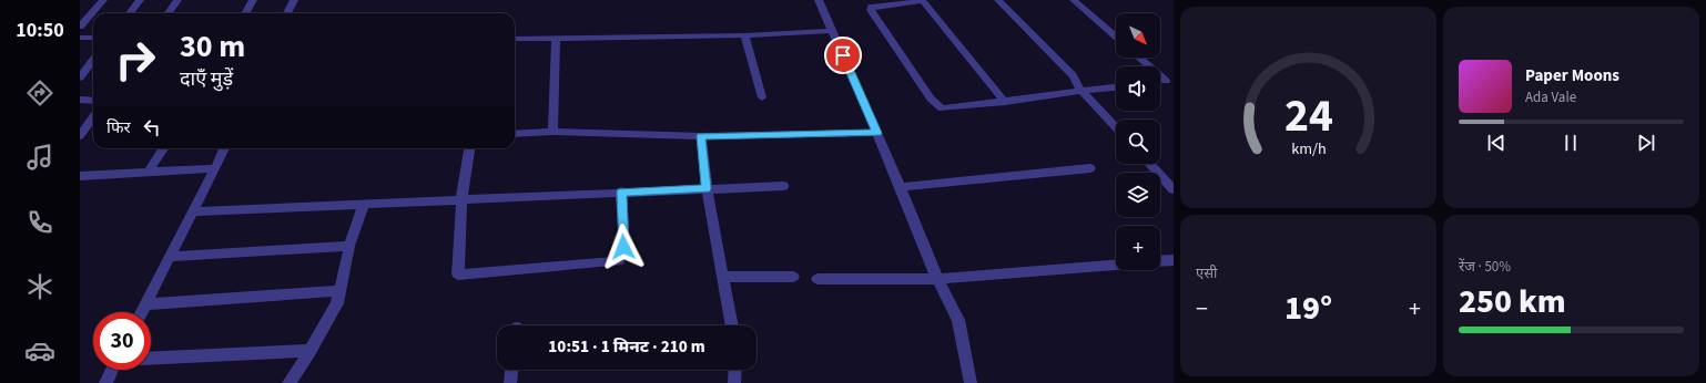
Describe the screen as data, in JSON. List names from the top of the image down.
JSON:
{
  "north": "bottom right",
  "page": {
    "tabs": "10:50",
    "map_buttons": "+",
    "turn": ["30 m", "दाएँ मुड़ें"],
    "song": ["Paper Moons", "Ada Vale"],
    "then": "फिर",
    "tile": [
      "एसी",
      ["रेंज · 50%", "250 km"]
    ],
    "heat": ["−", "19°", "+"],
    "limit": "30",
    "trip": "10:51 · 1 मिनट · 210 m",
    "gauge": ["24", "km/h"]
  }
}
